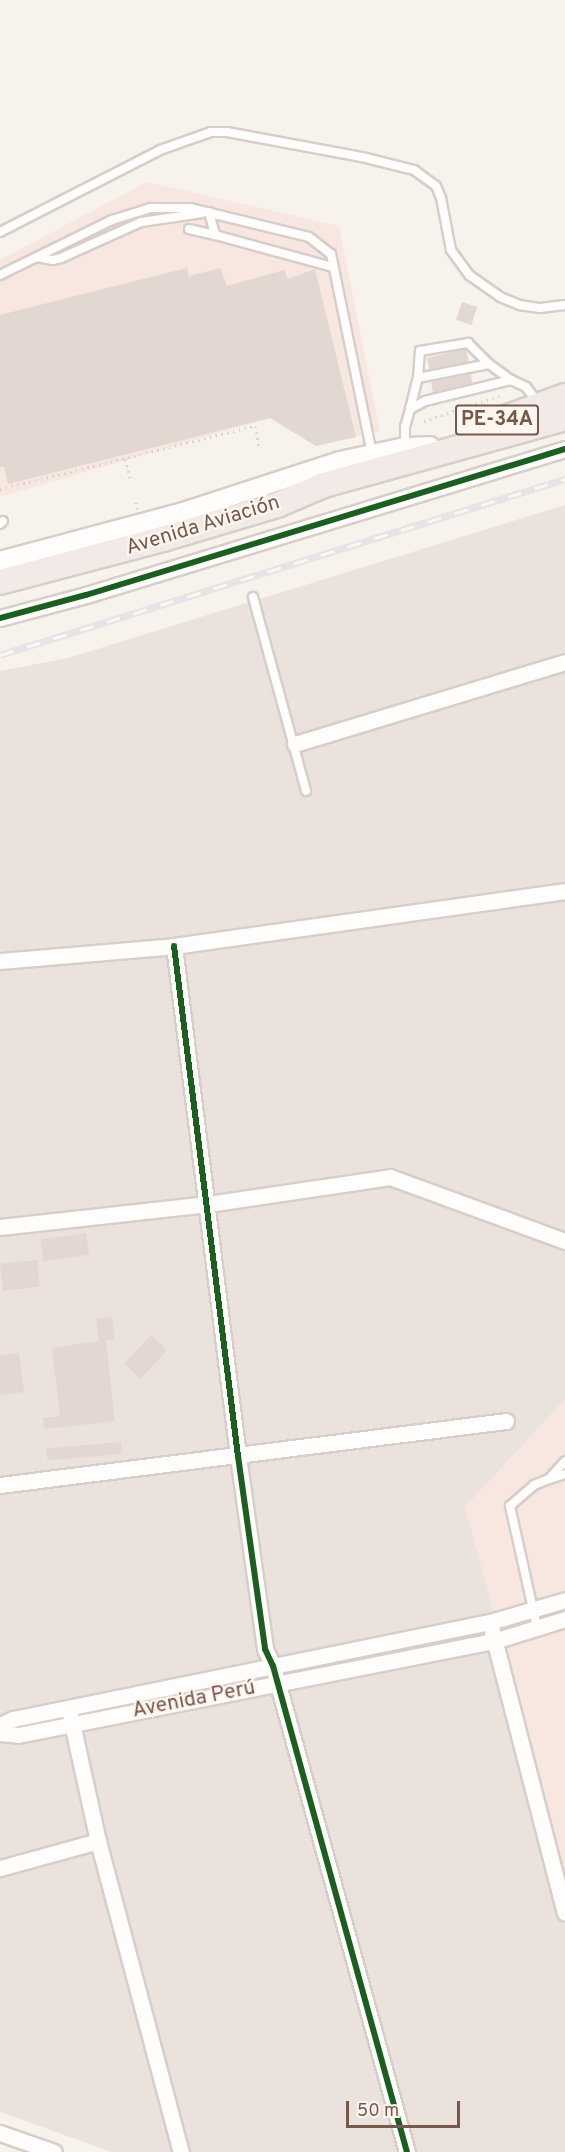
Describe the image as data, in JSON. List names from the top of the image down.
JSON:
{
  "streets": {
    "highway": ["PE-34A", "Avenida Aviación"],
    "street": ["Avenida Perú"]
  },
  "scale_bar": "50 m"
}
